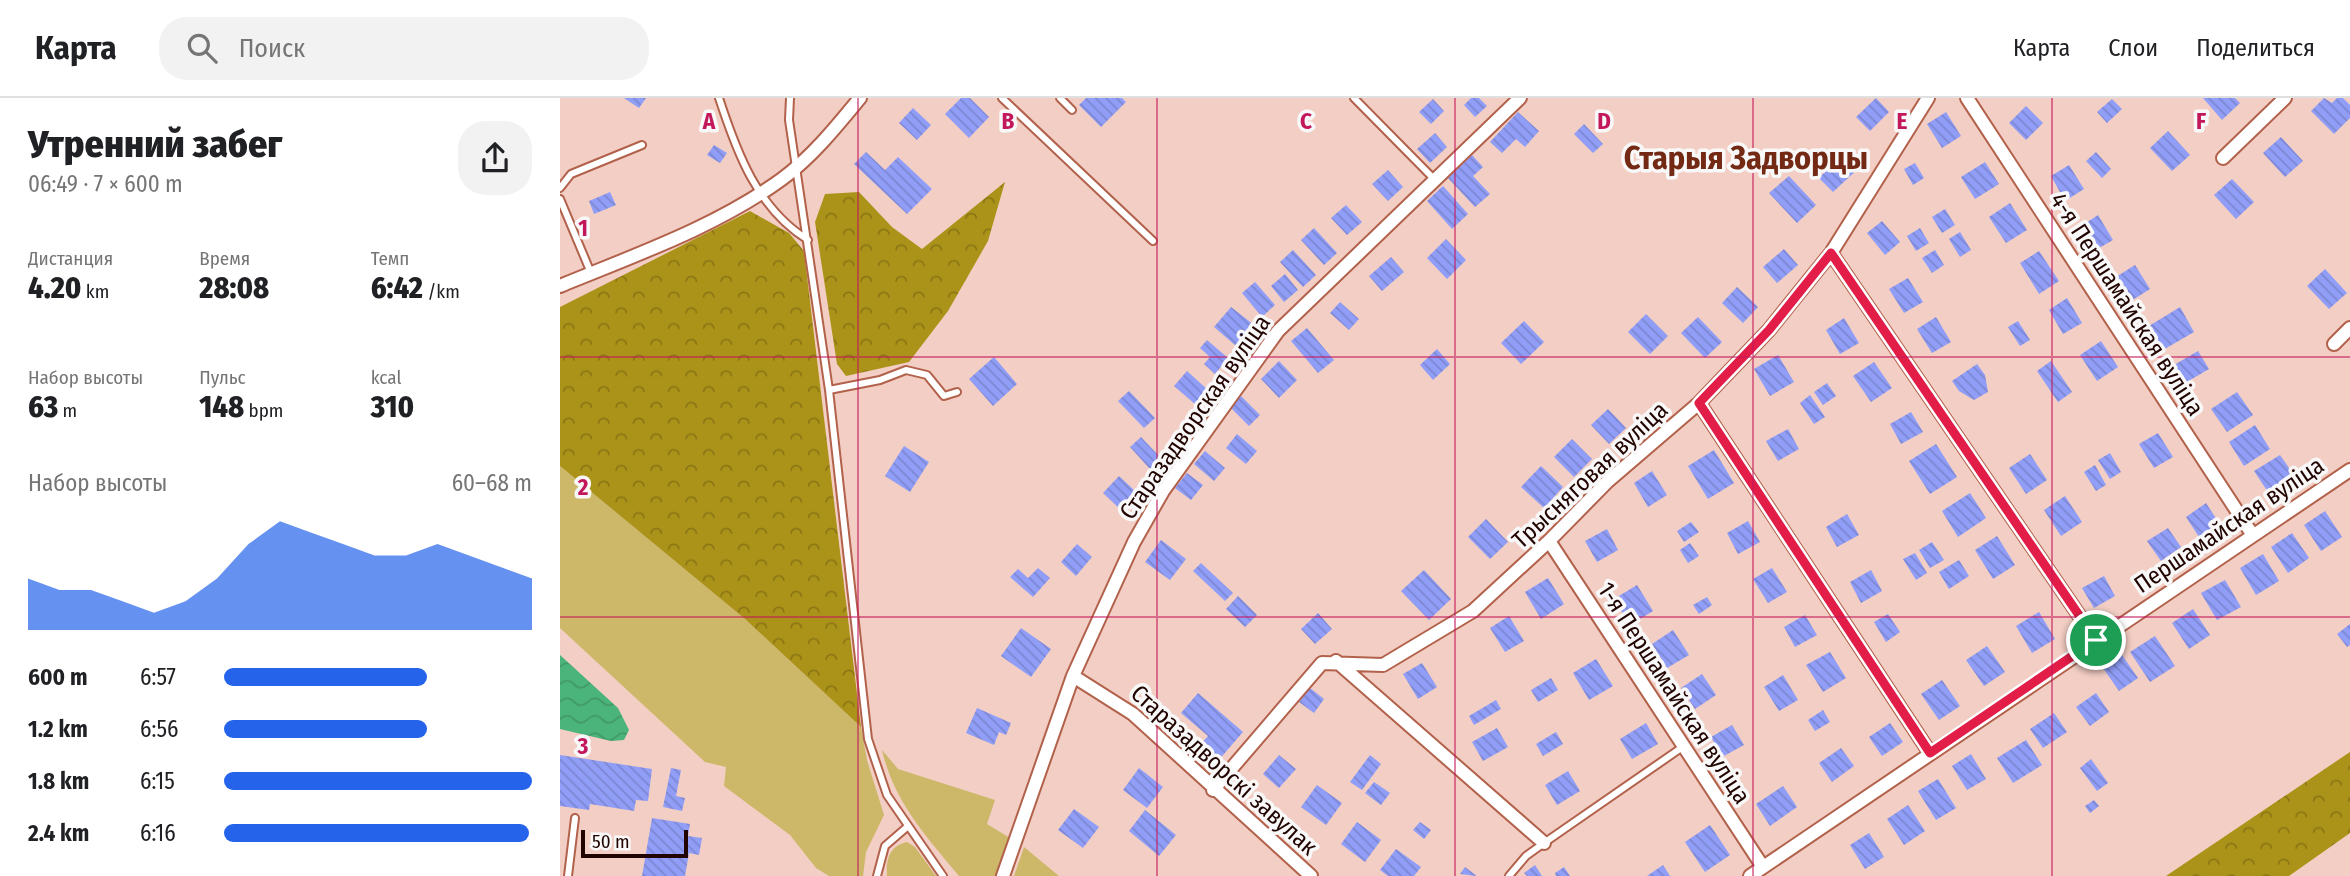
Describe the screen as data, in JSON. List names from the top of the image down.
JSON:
{
  "streets": {
    "street": [
      "4-я Першамайская вуліца",
      "Старазадворская вуліца",
      "Трысняговая вуліца",
      "Першамайская вуліца",
      "1-я Першамайская вуліца",
      "Старазадворскі завулак"
    ]
  },
  "crossings": [
    ["4-я Першамайская вуліца", "Першамайская вуліца"],
    ["Старазадворская вуліца", "Старазадворскі завулак"],
    ["Трысняговая вуліца", "1-я Першамайская вуліца"],
    ["Першамайская вуліца", "1-я Першамайская вуліца"]
  ],
  "districts": ["Старыя Задворцы"],
  "scale_bar": "50 m",
  "page": {
    "header": "Карта",
    "search": "Поиск",
    "nav": ["Карта", "Слои", "Поделиться"],
    "heading": ["Утренний забег", "06:49 · 7 × 600 m"],
    "stats": [
      ["Дистанция", "4.20 km"],
      ["Время", "28:08"],
      ["Темп", "6:42 /km"],
      ["Набор высоты", "63 m"],
      ["Пульс", "148 bpm"],
      ["kcal", "310"]
    ],
    "chart": ["Набор высоты", "60–68 m"],
    "list": [
      {
        "name": "600 m",
        "note": "6:57"
      },
      {
        "name": "1.2 km",
        "note": "6:56"
      },
      {
        "name": "1.8 km",
        "note": "6:15"
      },
      {
        "name": "2.4 km",
        "note": "6:16"
      }
    ],
    "scale": "50 m"
  },
  "grid": {
    "columns": [
      "A",
      "B",
      "C",
      "D",
      "E",
      "F"
    ],
    "rows": ["1", "2", "3"]
  }
}
